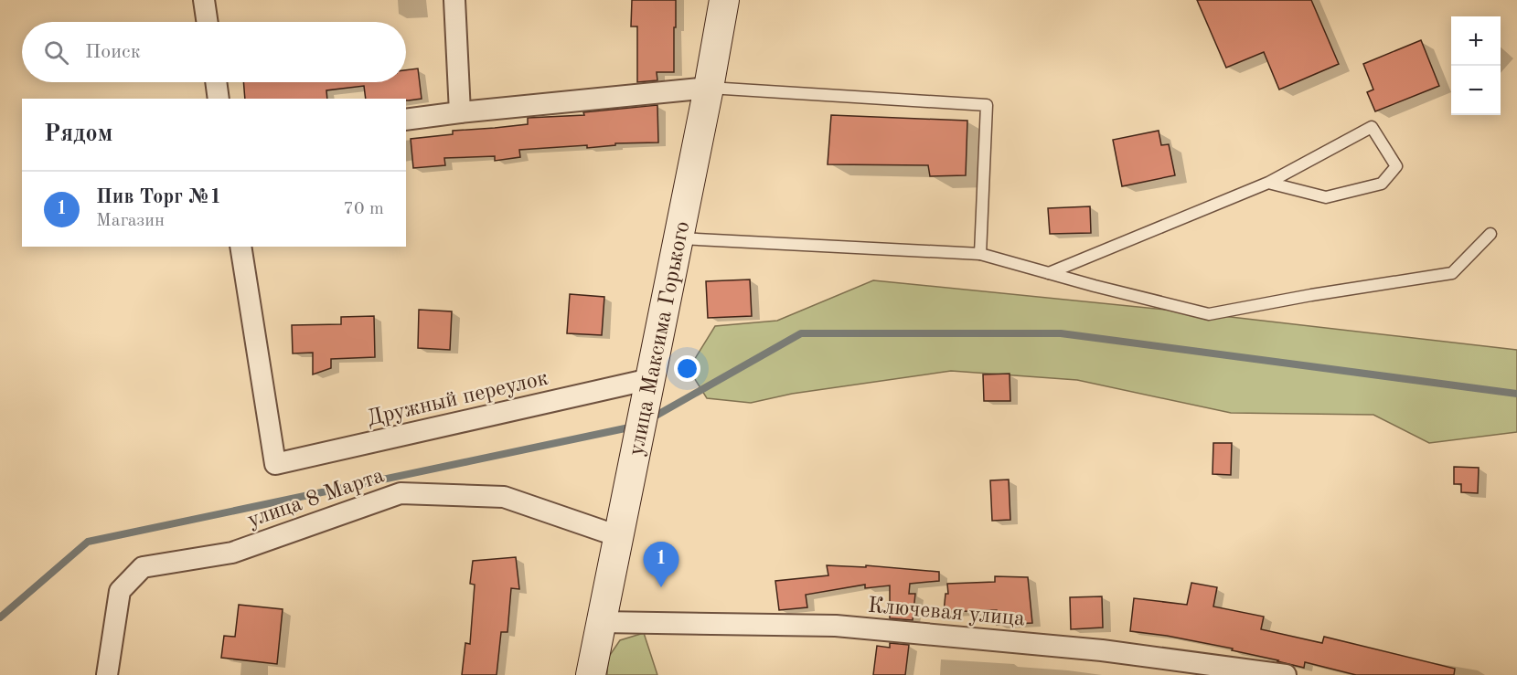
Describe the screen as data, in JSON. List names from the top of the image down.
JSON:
{
  "streets": {
    "street": [
      "улица Максима Горького",
      "Дружный переулок",
      "улица 8 Марта",
      "Ключевая улица"
    ]
  },
  "crossings": [
    ["улица Максима Горького", "Дружный переулок"],
    ["улица Максима Горького", "улица 8 Марта"],
    ["улица Максима Горького", "Ключевая улица"]
  ],
  "page": {
    "map_buttons": ["+", "−"],
    "search": "Поиск",
    "heading": "Рядом",
    "list": [
      {
        "mark": "1",
        "name": "Пив Торг №1",
        "note": "Магазин",
        "value": "70 m"
      }
    ],
    "pins": "1"
  }
}
